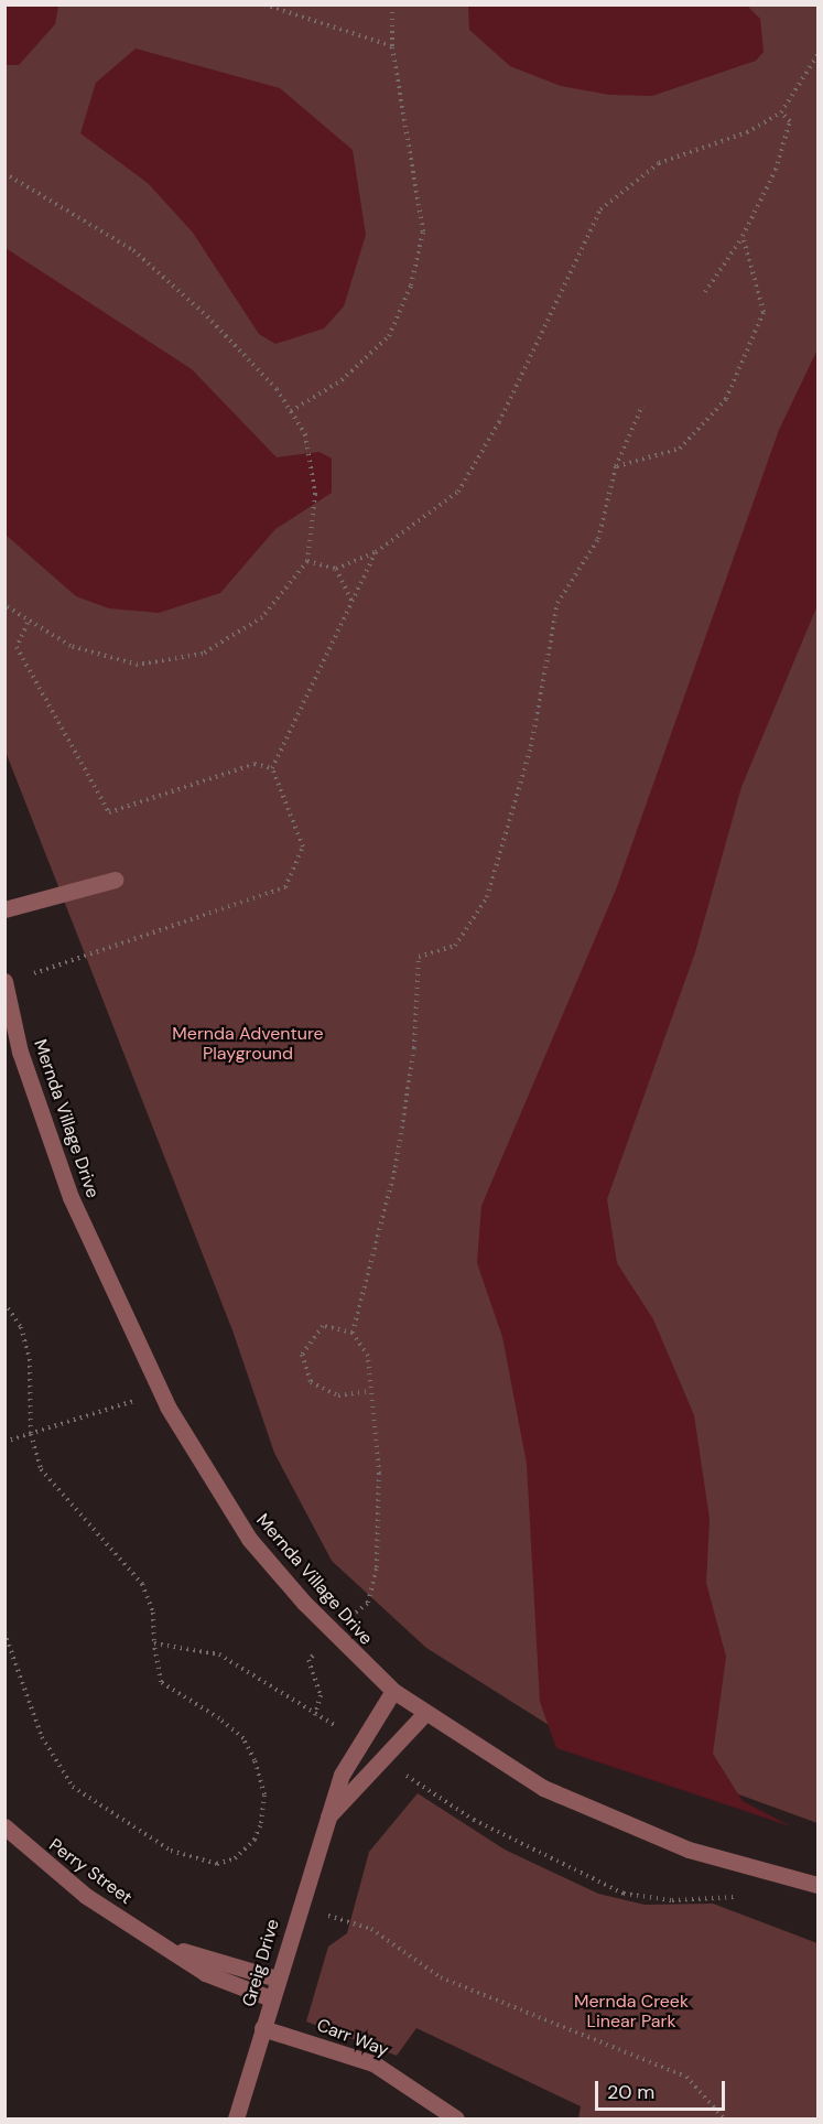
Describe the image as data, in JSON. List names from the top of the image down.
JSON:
{
  "streets": {
    "street": [
      "Mernda Village Drive",
      "Perry Street",
      "Greig Drive",
      "Carr Way"
    ]
  },
  "crossings": [
    ["Mernda Village Drive", "Greig Drive"],
    ["Perry Street", "Greig Drive"],
    ["Greig Drive", "Carr Way"]
  ],
  "parks": ["Mernda Adventure Playground", "Mernda Creek Linear Park"],
  "scale_bar": "20 m"
}
